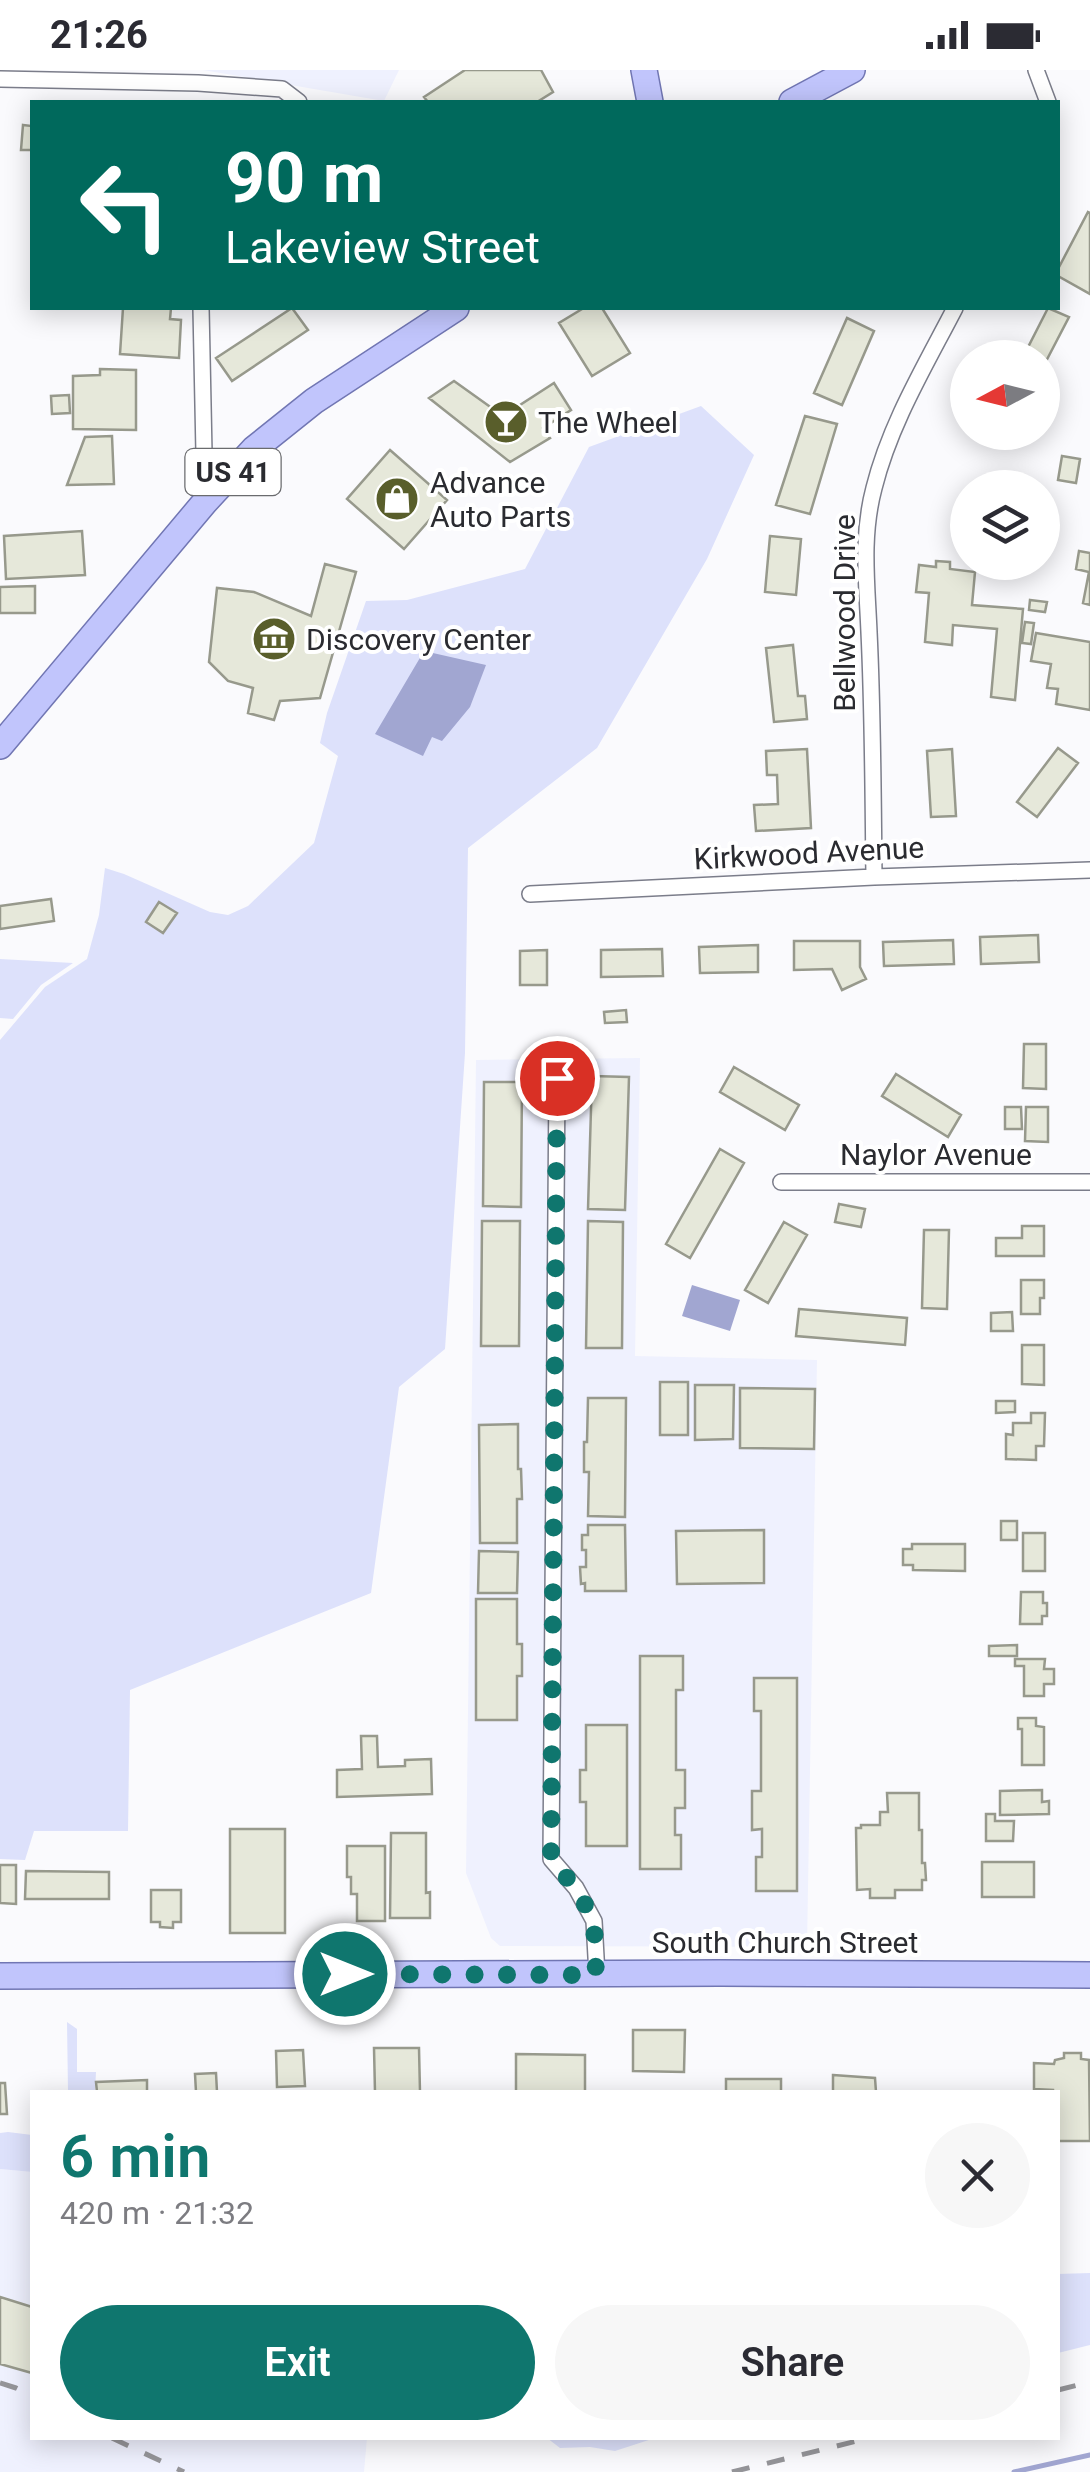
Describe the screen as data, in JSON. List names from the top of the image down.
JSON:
{
  "streets": {
    "main road": ["US 41", "South Church Street"],
    "street": ["Bellwood Drive", "Kirkwood Avenue", "Naylor Avenue"]
  },
  "crossings": [
    ["Bellwood Drive", "Kirkwood Avenue"]
  ],
  "places": {
    "bar": ["The Wheel"],
    "shop": ["Advance Auto Parts"],
    "museum": ["Discovery Center"]
  },
  "north": "left",
  "page": {
    "status": "21:26",
    "turn": ["90 m", "Lakeview Street"],
    "heading": ["6 min", "420 m · 21:32"],
    "buttons": ["Exit", "Share"]
  }
}
